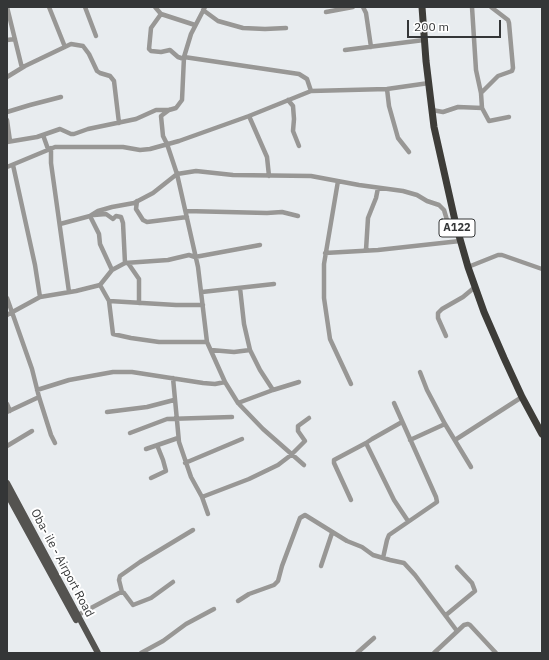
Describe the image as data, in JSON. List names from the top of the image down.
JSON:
{
  "streets": {
    "highway": ["A122"],
    "main road": ["Oba- ile - Airport Road"]
  },
  "scale_bar": "200 m"
}
